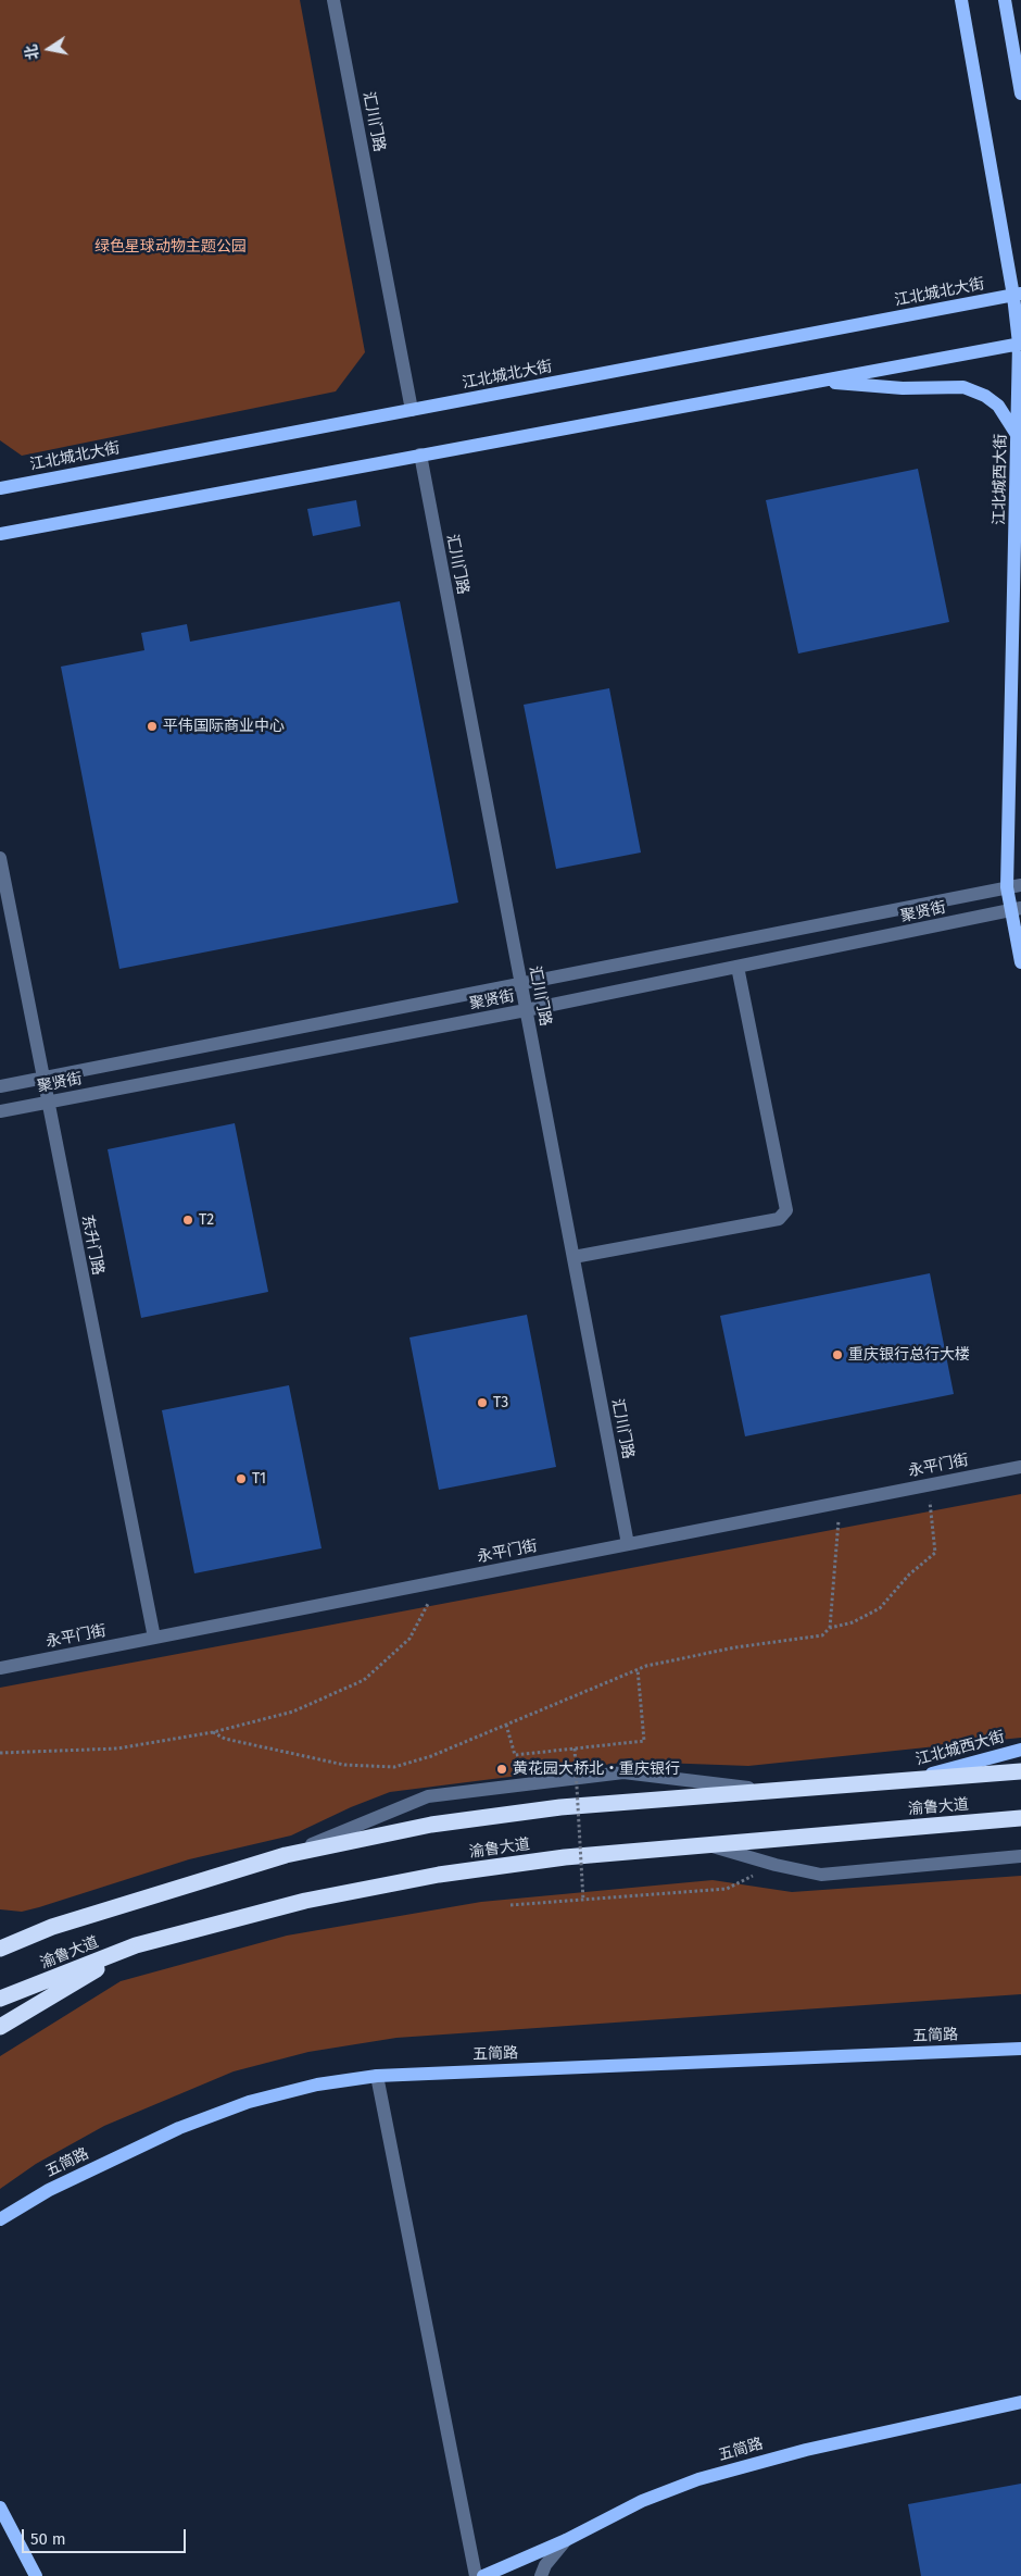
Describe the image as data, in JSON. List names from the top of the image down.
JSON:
{
  "streets": {
    "highway": ["渝鲁大道"],
    "main road": ["江北城北大街", "江北城西大街", "五简路"],
    "street": [
      "汇川门路",
      "聚贤街",
      "东升门路",
      "永平门街"
    ]
  },
  "crossings": [
    ["汇川门路", "江北城北大街"],
    ["汇川门路", "聚贤街"],
    ["汇川门路", "永平门街"],
    ["江北城北大街", "江北城西大街"],
    ["江北城西大街", "聚贤街"],
    ["江北城西大街", "渝鲁大道"],
    ["聚贤街", "东升门路"],
    ["东升门路", "永平门街"]
  ],
  "parks": ["绿色星球动物主题公园"],
  "places": [
    "平伟国际商业中心",
    "T2",
    "重庆银行总行大楼",
    "T3",
    "T1",
    "黄花园大桥北‧重庆银行"
  ],
  "scale_bar": "50 m",
  "north": "left"
}
